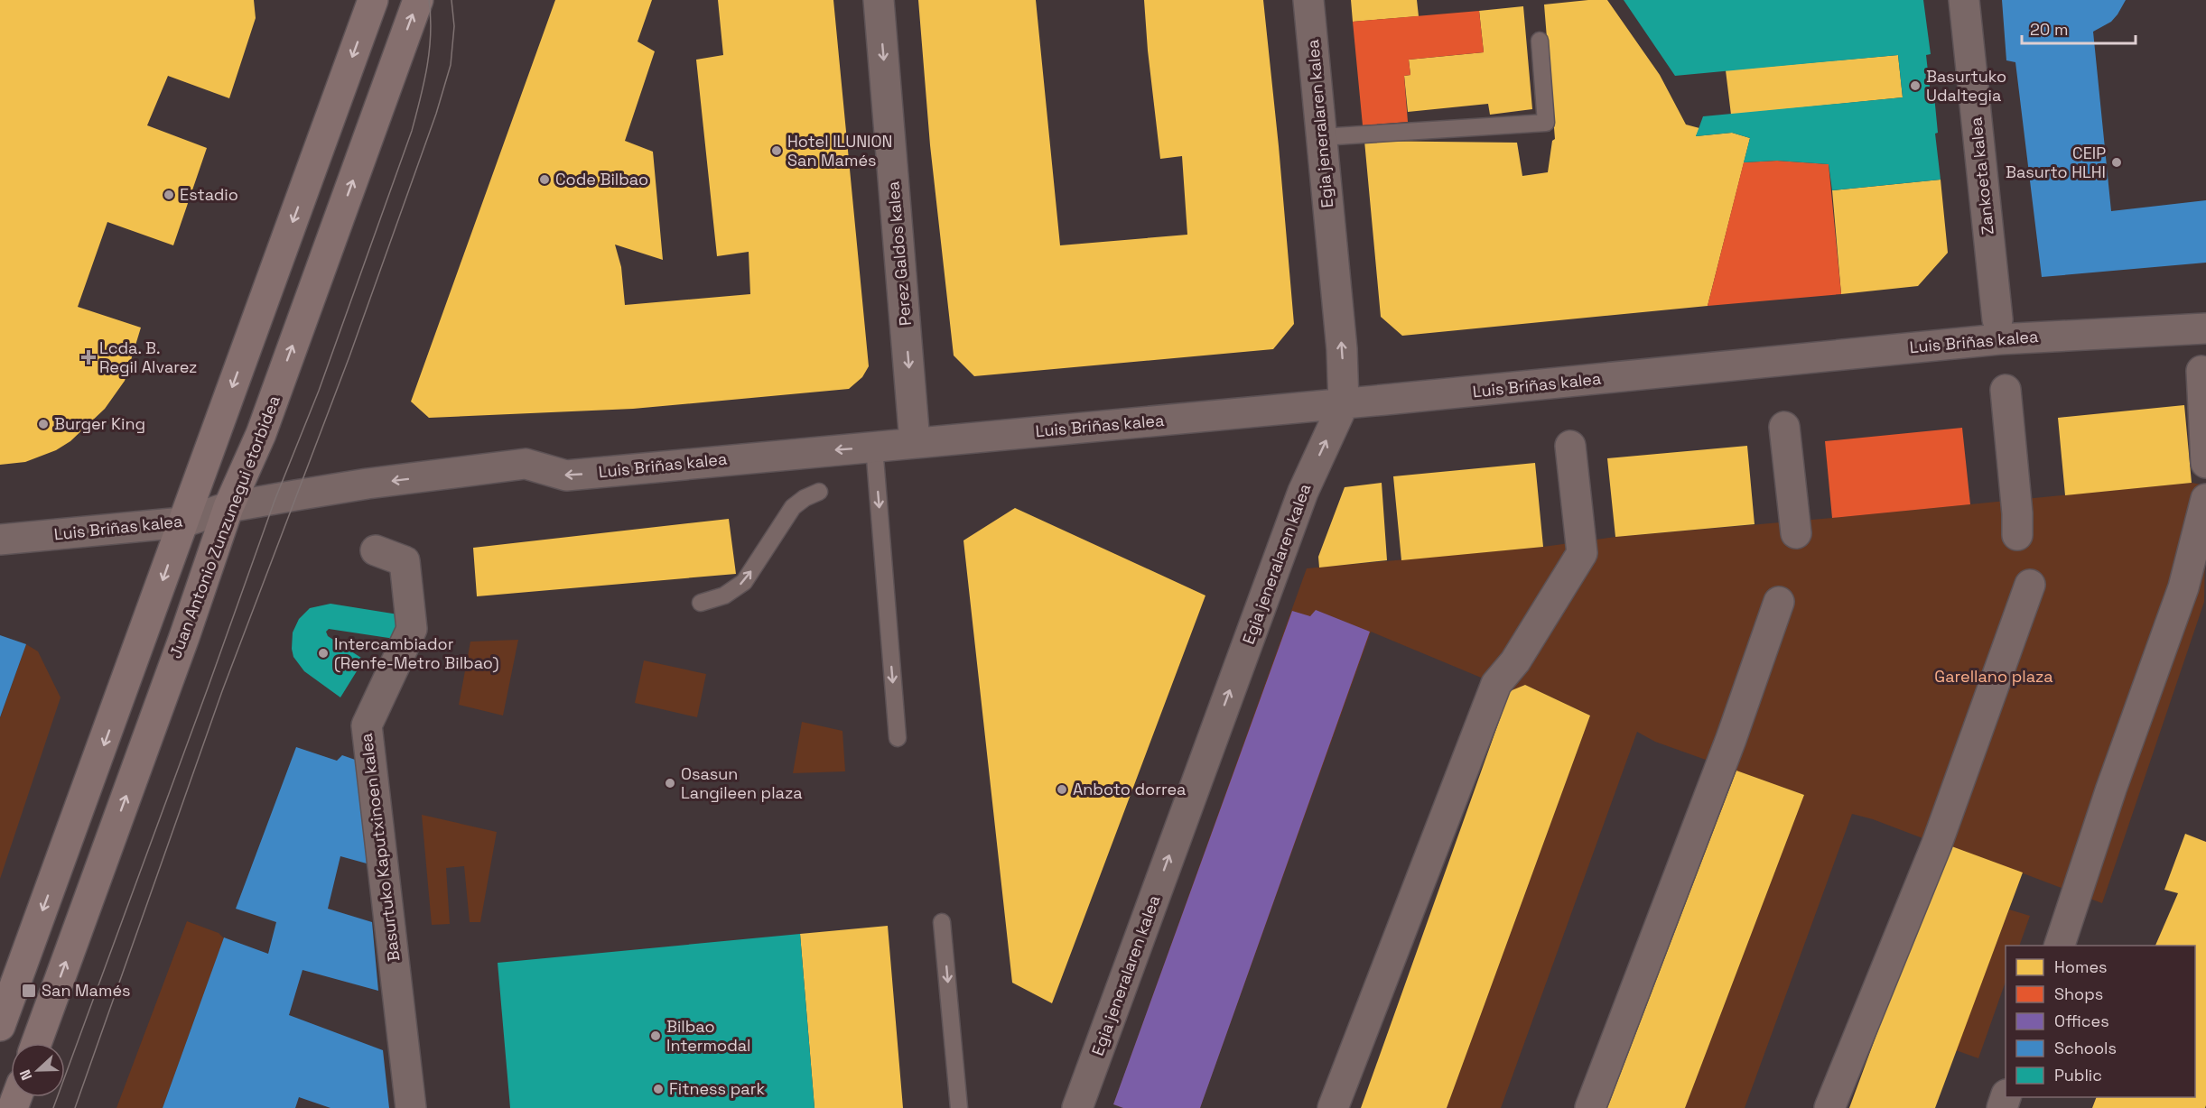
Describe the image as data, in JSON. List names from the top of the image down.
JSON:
{
  "streets": {
    "main road": ["Juan Antonio Zunzunegui etorbidea"],
    "street": [
      "Egia jeneralaren kalea",
      "Zankoeta kalea",
      "Perez Galdos kalea",
      "Luis Briñas kalea",
      "Basurtuko Kaputxinoen kalea"
    ]
  },
  "crossings": [
    ["Egia jeneralaren kalea", "Luis Briñas kalea"],
    ["Perez Galdos kalea", "Luis Briñas kalea"],
    ["Luis Briñas kalea", "Juan Antonio Zunzunegui etorbidea"]
  ],
  "one_way": ["Perez Galdos kalea"],
  "parks": ["Garellano plaza"],
  "places": {
    "other": [
      "Basurtuko Udaltegia",
      "Hotel ILUNION San Mamés",
      "CEIP Basurto HLHI",
      "Code Bilbao",
      "Estadio",
      "Burger King",
      "Intercambiador (Renfe-Metro Bilbao)",
      "Osasun Langileen plaza",
      "Anboto dorrea",
      "Bilbao Intermodal",
      "Fitness park"
    ],
    "health": ["Lcda. B. Regil Alvarez"],
    "transit": ["San Mamés"]
  },
  "legend": [
    "Homes",
    "Shops",
    "Offices",
    "Schools",
    "Public"
  ],
  "scale_bar": "20 m",
  "north": "left"
}
